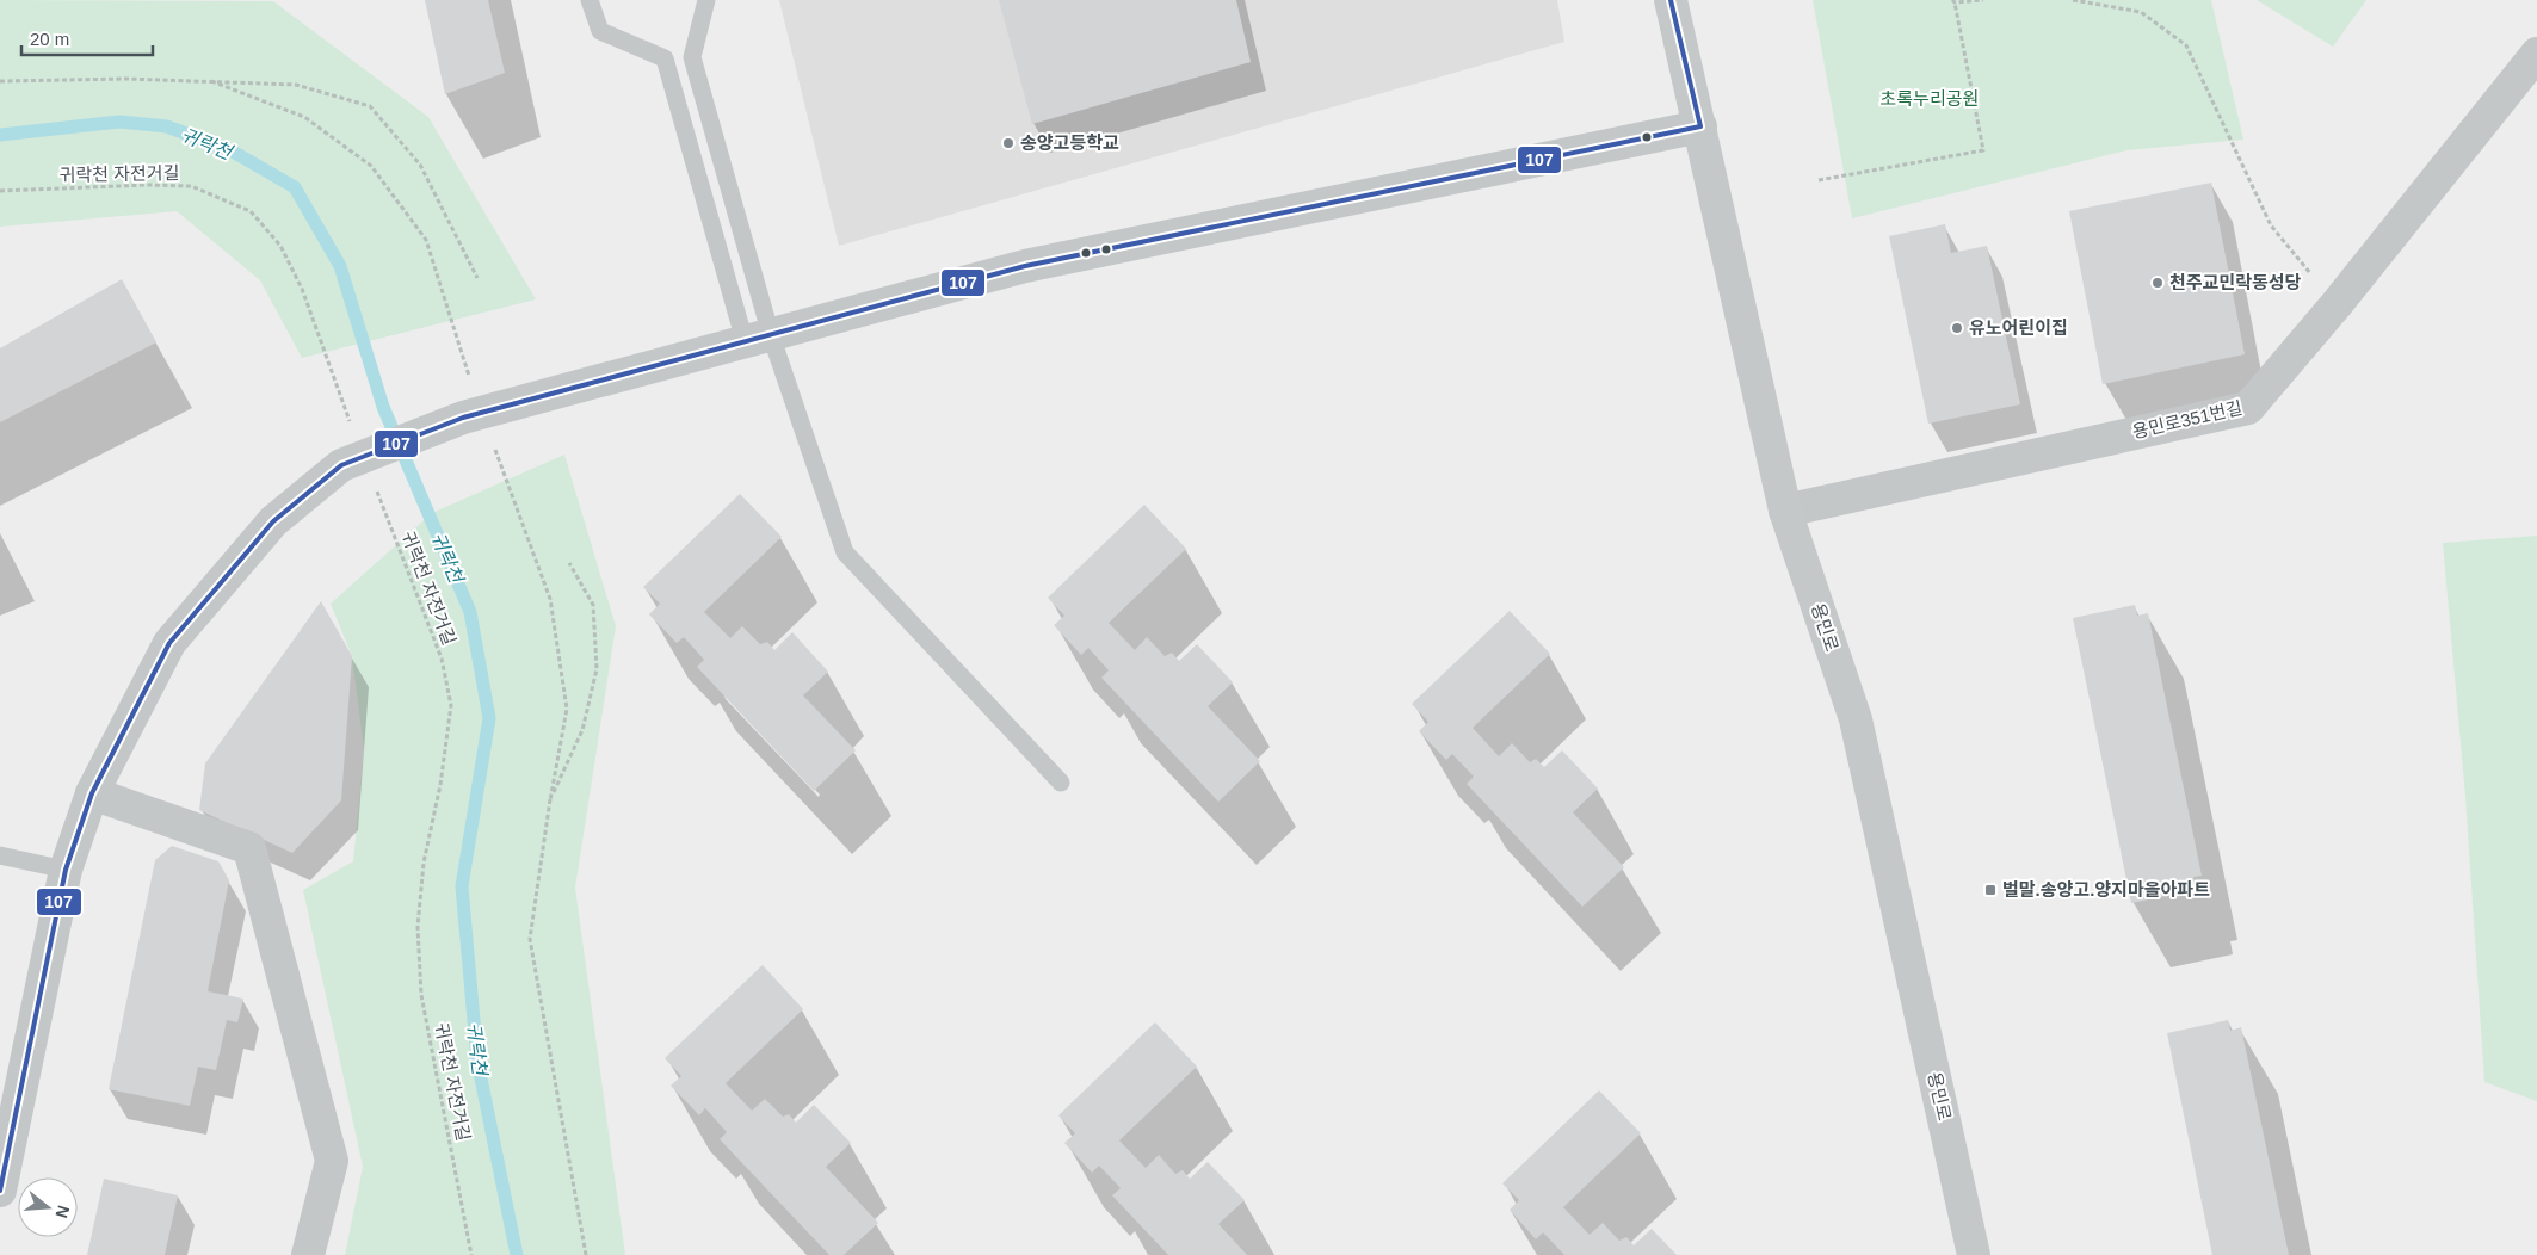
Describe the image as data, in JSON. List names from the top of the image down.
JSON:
{
  "streets": {
    "street": ["용민로351번길", "용민로"],
    "path": ["귀락천 자전거길"]
  },
  "crossings": [
    ["용민로351번길", "용민로"]
  ],
  "water": ["귀락천"],
  "parks": ["초록누리공원"],
  "places": {
    "other": ["송양고등학교", "천주교민락동성당", "유노어린이집"],
    "transit": ["벌말.송양고.양지마을아파트"]
  },
  "lines": ["transit line 107"],
  "scale_bar": "20 m",
  "north": "right"
}
